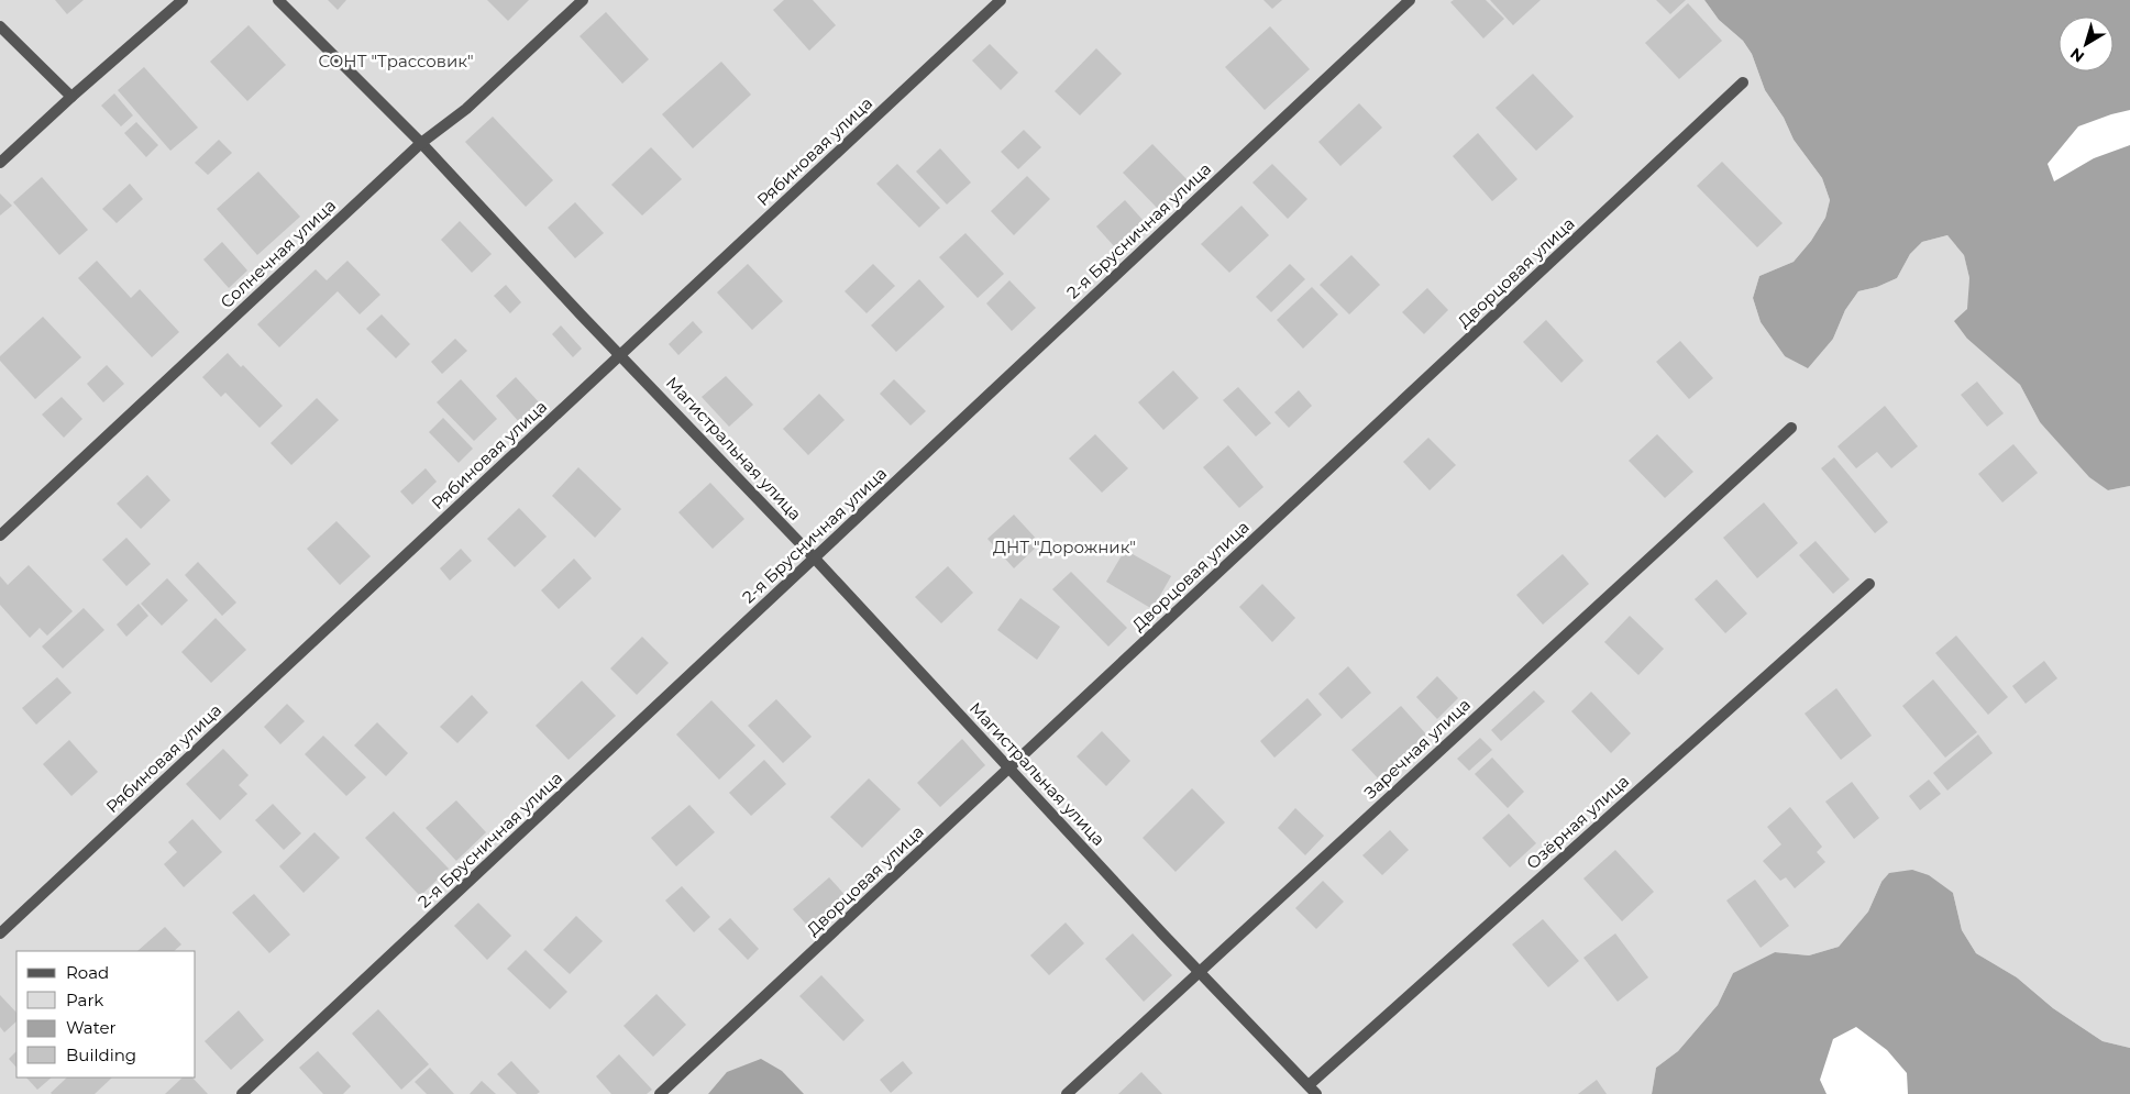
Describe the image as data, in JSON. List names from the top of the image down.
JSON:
{
  "streets": {
    "street": [
      "Рябиновая улица",
      "2-я Брусничная улица",
      "Солнечная улица",
      "Дворцовая улица",
      "Магистральная улица",
      "Заречная улица",
      "Озёрная улица"
    ]
  },
  "crossings": [
    ["Рябиновая улица", "Магистральная улица"],
    ["2-я Брусничная улица", "Магистральная улица"],
    ["Солнечная улица", "Магистральная улица"],
    ["Дворцовая улица", "Магистральная улица"],
    ["Магистральная улица", "Заречная улица"],
    ["Магистральная улица", "Озёрная улица"]
  ],
  "parks": ["СОНТ \"Трассовик\"", "ДНТ \"Дорожник\""],
  "legend": [
    "Road",
    "Park",
    "Water",
    "Building"
  ],
  "north": "bottom left"
}
